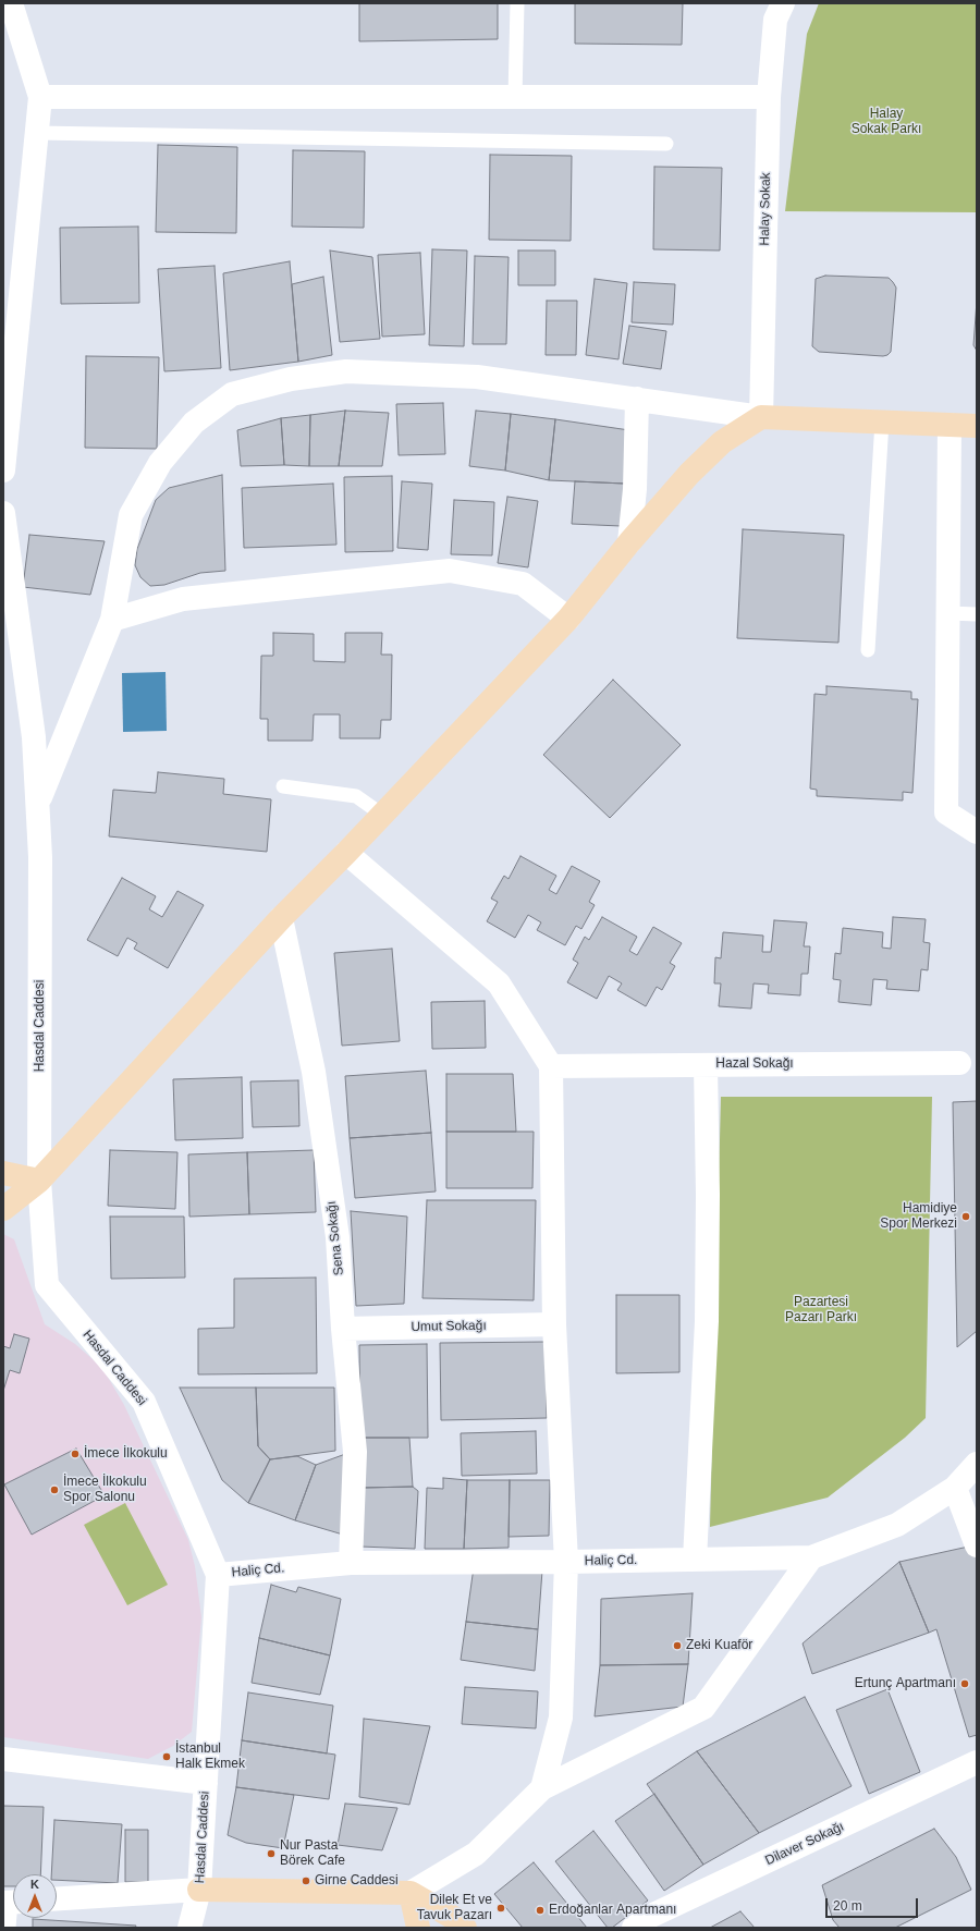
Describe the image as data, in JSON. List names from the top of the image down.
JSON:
{
  "streets": {
    "street": [
      "Halay Sokak",
      "Hasdal Caddesi",
      "Hazal Sokağı",
      "Sena Sokağı",
      "Umut Sokağı",
      "Haliç Cd.",
      "Dilaver Sokağı"
    ]
  },
  "crossings": [
    ["Hasdal Caddesi", "Haliç Cd."],
    ["Sena Sokağı", "Umut Sokağı"],
    ["Sena Sokağı", "Haliç Cd."]
  ],
  "parks": ["Halay Sokak Parkı", "Pazartesi Pazarı Parkı"],
  "places": [
    "Hamidiye Spor Merkezi",
    "İmece İlkokulu",
    "İmece İlkokulu Spor Salonu",
    "Zeki Kuaför",
    "Ertunç Apartmanı",
    "İstanbul Halk Ekmek",
    "Nur Pasta Börek Cafe",
    "Girne Caddesi",
    "Dilek Et ve Tavuk Pazarı",
    "Erdoğanlar Apartmanı"
  ],
  "scale_bar": "20 m",
  "north": "top"
}
